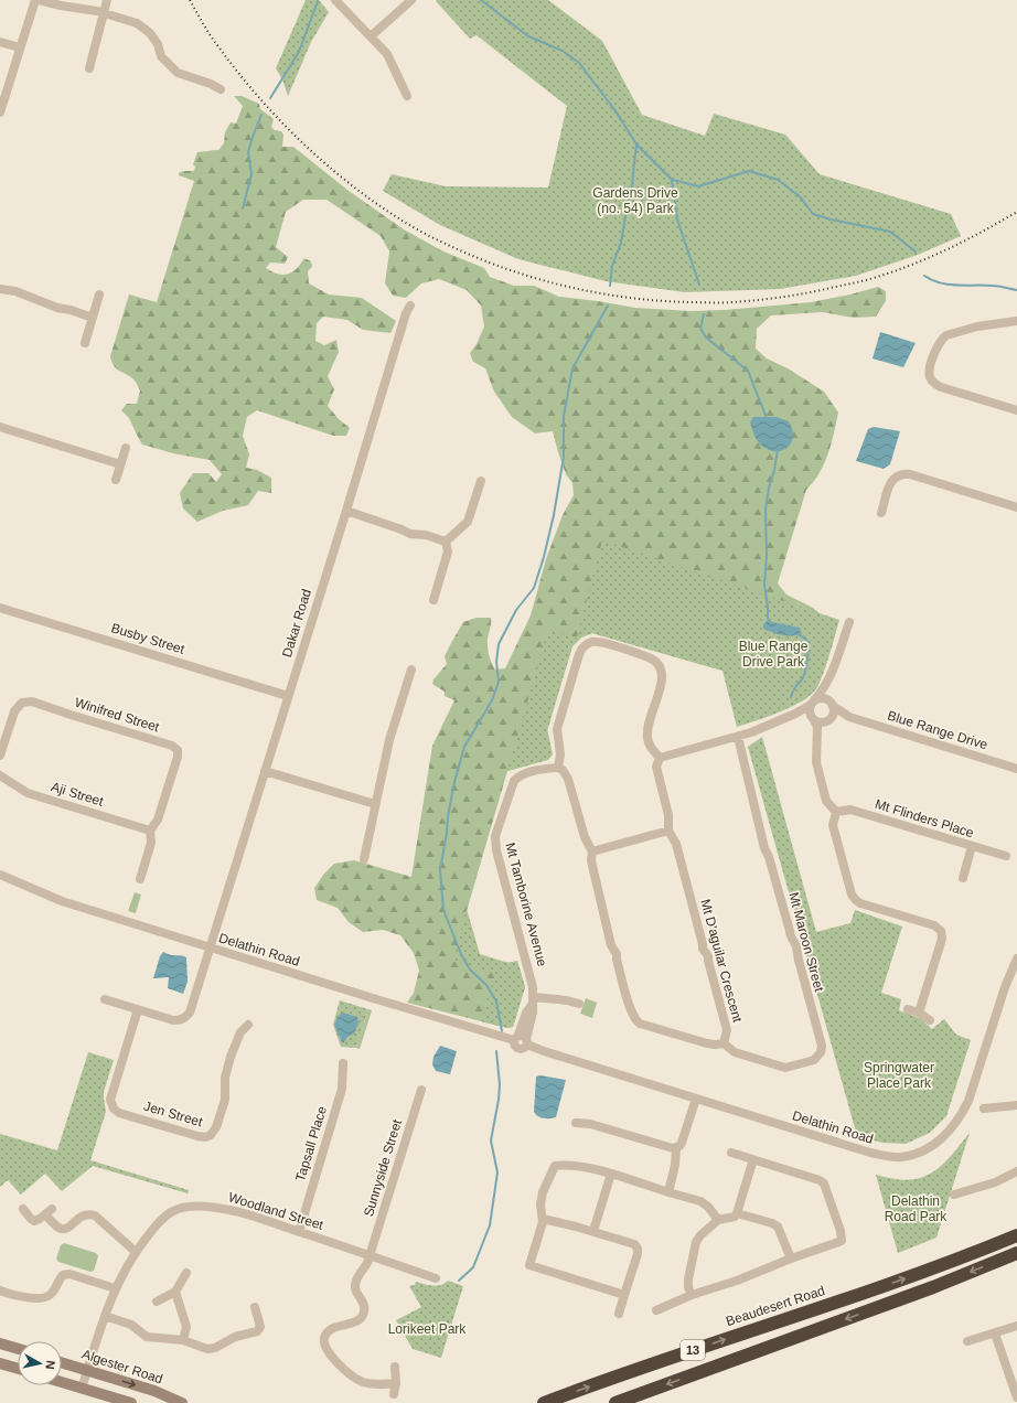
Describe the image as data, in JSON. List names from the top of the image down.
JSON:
{
  "streets": {
    "highway": ["Beaudesert Road", "13"],
    "main road": ["Algester Road"],
    "street": [
      "Dakar Road",
      "Busby Street",
      "Winifred Street",
      "Blue Range Drive",
      "Aji Street",
      "Mt Flinders Place",
      "Mt Tamborine Avenue",
      "Mt Maroon Street",
      "Delathin Road",
      "Mt D'aguilar Crescent",
      "Jen Street",
      "Tapsall Place",
      "Sunnyside Street",
      "Woodland Street"
    ]
  },
  "crossings": [
    ["Dakar Road", "Busby Street"],
    ["Dakar Road", "Delathin Road"],
    ["Dakar Road", "Jen Street"],
    ["Winifred Street", "Aji Street"],
    ["Mt Tamborine Avenue", "Delathin Road"],
    ["Mt Maroon Street", "Mt D'aguilar Crescent"],
    ["Tapsall Place", "Woodland Street"],
    ["Sunnyside Street", "Woodland Street"],
    ["Woodland Street", "Algester Road"]
  ],
  "parks": [
    "Gardens Drive (no. 54) Park",
    "Blue Range Drive Park",
    "Springwater Place Park",
    "Delathin Road Park",
    "Lorikeet Park"
  ],
  "north": "right"
}
